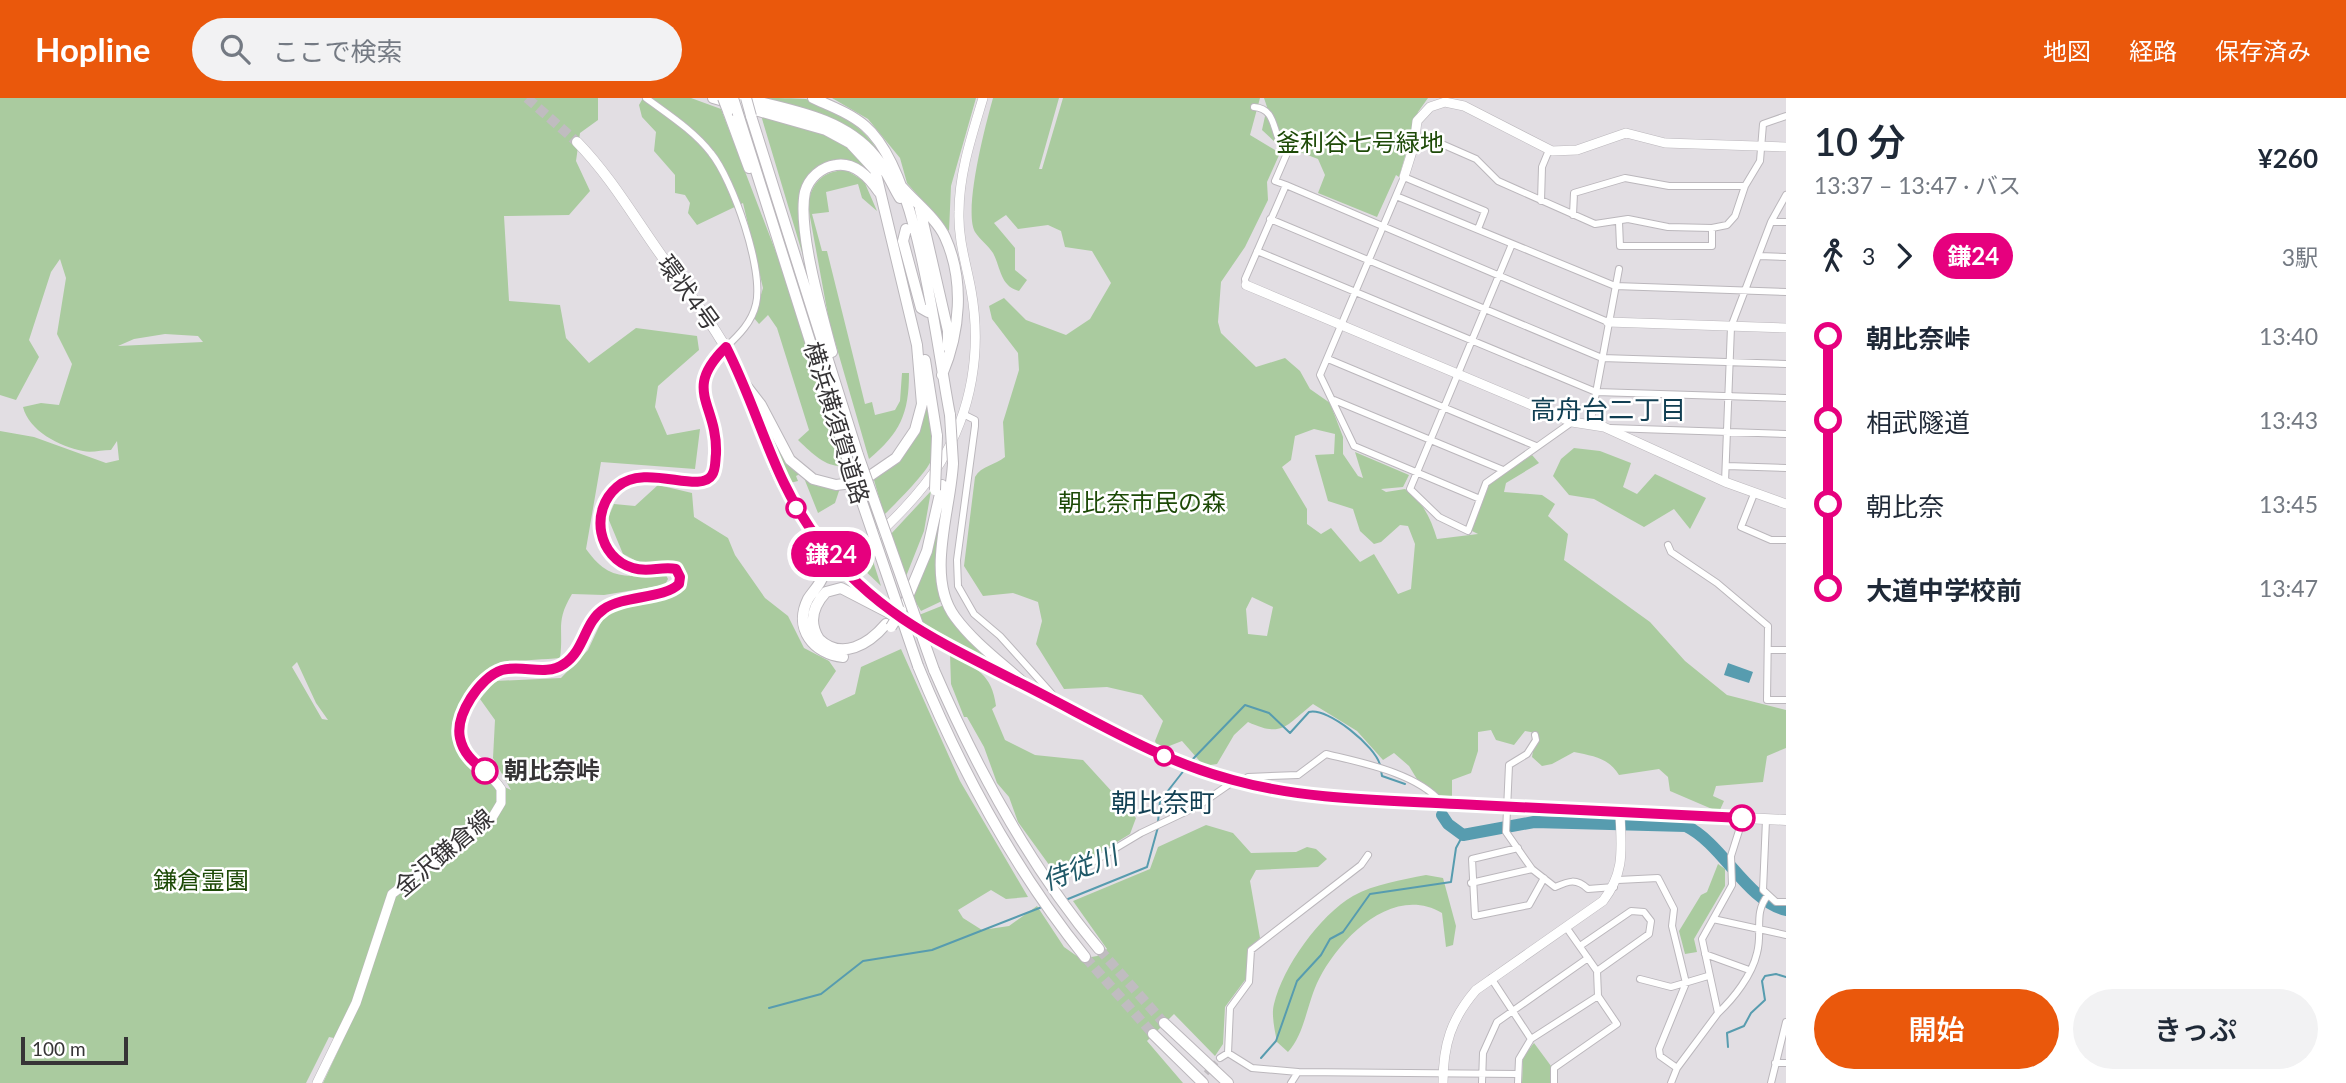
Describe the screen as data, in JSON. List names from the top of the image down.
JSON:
{
  "streets": {
    "highway": ["横浜横須賀道路"],
    "main road": ["環状4号"],
    "street": ["金沢鎌倉線"]
  },
  "crossings": [
    ["環状4号", "金沢鎌倉線"]
  ],
  "districts": ["高舟台二丁目", "朝比奈町"],
  "water": ["侍従川"],
  "parks": ["釜利谷七号緑地", "朝比奈市民の森", "鎌倉霊園"],
  "places": ["朝比奈峠"],
  "lines": ["bus line 鎌24"],
  "scale_bar": "100 m",
  "page": {
    "header": "Hopline",
    "search": "ここで検索",
    "nav": ["地図", "経路", "保存済み"],
    "on_map": "鎌24",
    "heading": ["10 分", "13:37 – 13:47 · バス", "¥260"],
    "legs": ["3", "鎌24", "3駅"],
    "list": [
      {
        "name": "朝比奈峠",
        "value": "13:40"
      },
      {
        "name": "相武隧道",
        "value": "13:43"
      },
      {
        "name": "朝比奈",
        "value": "13:45"
      },
      {
        "name": "大道中学校前",
        "value": "13:47"
      }
    ],
    "buttons": ["開始", "きっぷ"],
    "scale": "100 m"
  }
}
